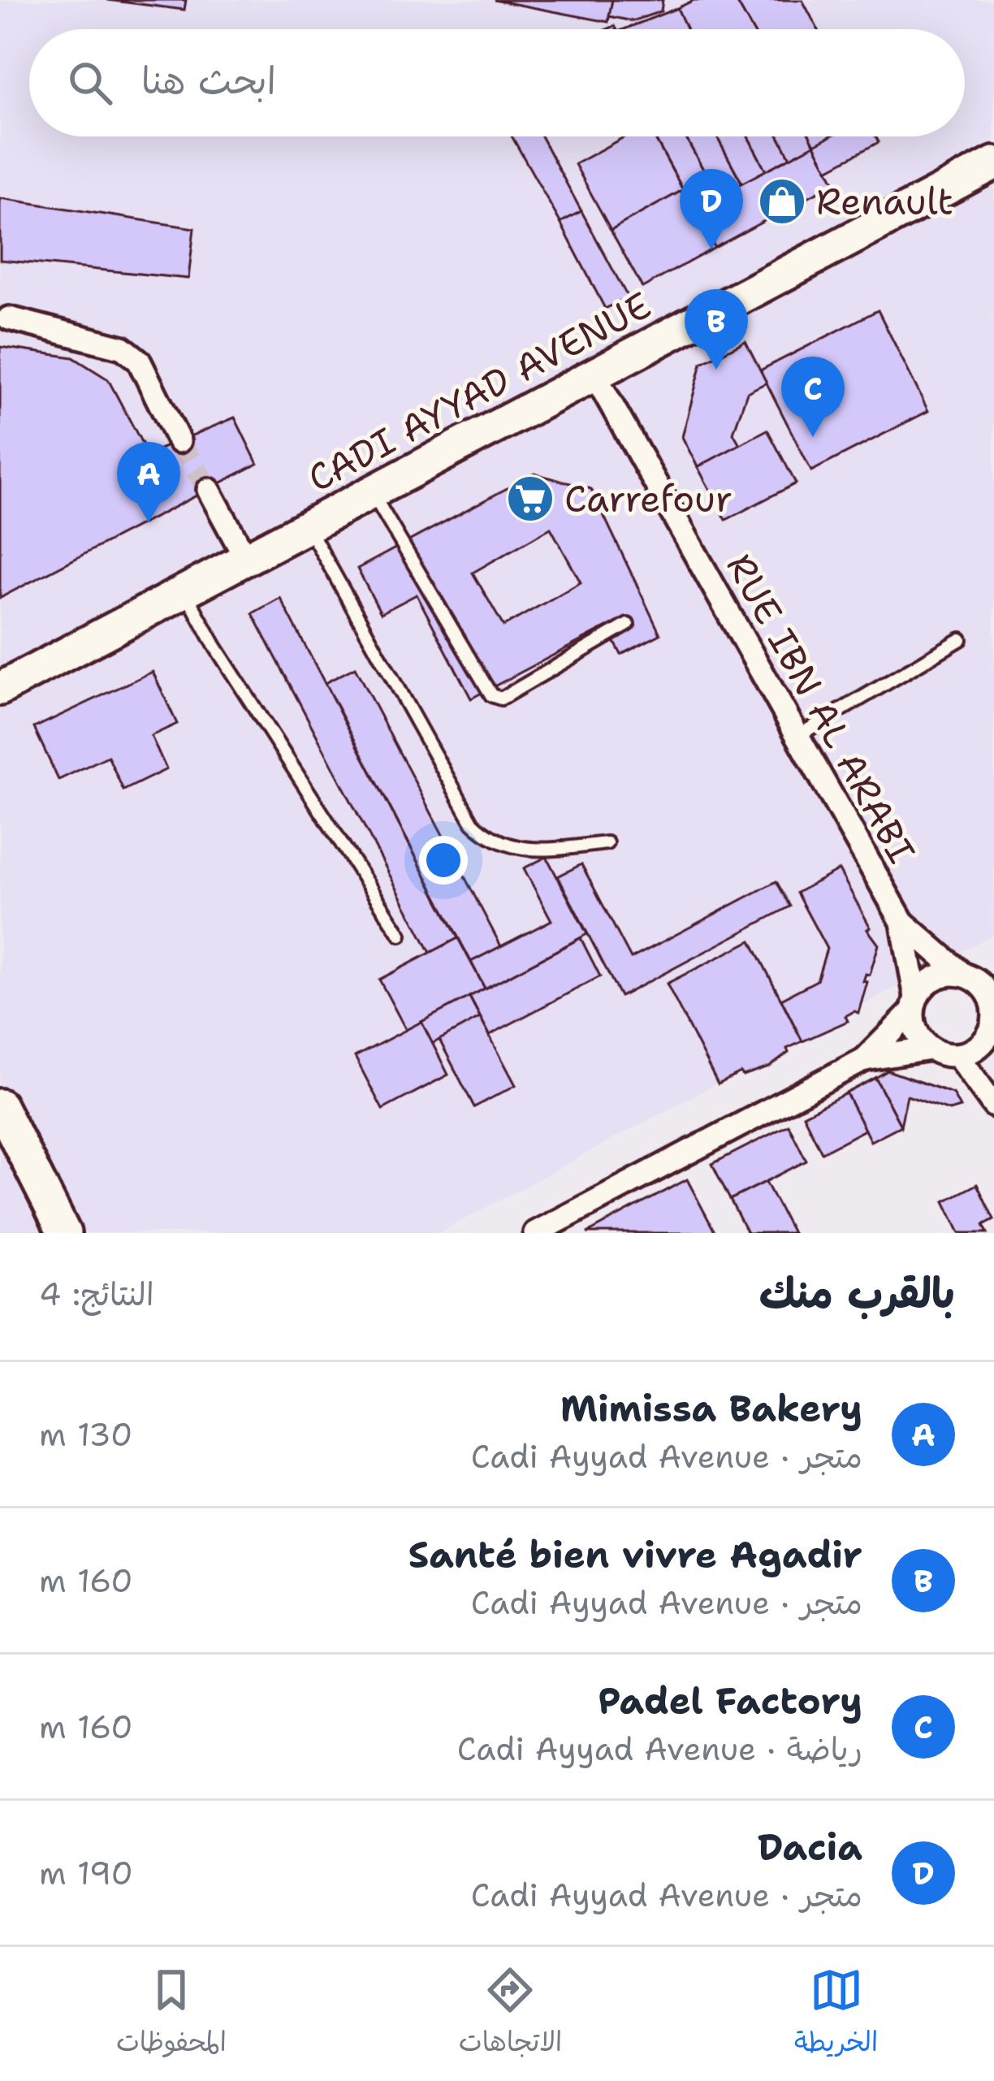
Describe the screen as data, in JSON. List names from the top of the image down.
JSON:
{
  "streets": {
    "main road": ["CADI AYYAD AVENUE"],
    "street": ["RUE IBN AL ARABI"]
  },
  "crossings": [
    ["CADI AYYAD AVENUE", "RUE IBN AL ARABI"]
  ],
  "places": {
    "shop": ["Renault"],
    "supermarket": ["Carrefour"]
  },
  "page": {
    "search": "ابحث هنا",
    "pins": [
      "D",
      "B",
      "C",
      "A"
    ],
    "heading": ["بالقرب منك", "النتائج: 4"],
    "list": [
      {
        "mark": "A",
        "name": "Mimissa Bakery",
        "note": "متجر · Cadi Ayyad Avenue",
        "value": "130 m"
      },
      {
        "mark": "B",
        "name": "Santé bien vivre Agadir",
        "note": "متجر · Cadi Ayyad Avenue",
        "value": "160 m"
      },
      {
        "mark": "C",
        "name": "Padel Factory",
        "note": "رياضة · Cadi Ayyad Avenue",
        "value": "160 m"
      },
      {
        "mark": "D",
        "name": "Dacia",
        "note": "متجر · Cadi Ayyad Avenue",
        "value": "190 m"
      }
    ],
    "nav": ["الخريطة", "الاتجاهات", "المحفوظات"]
  }
}
